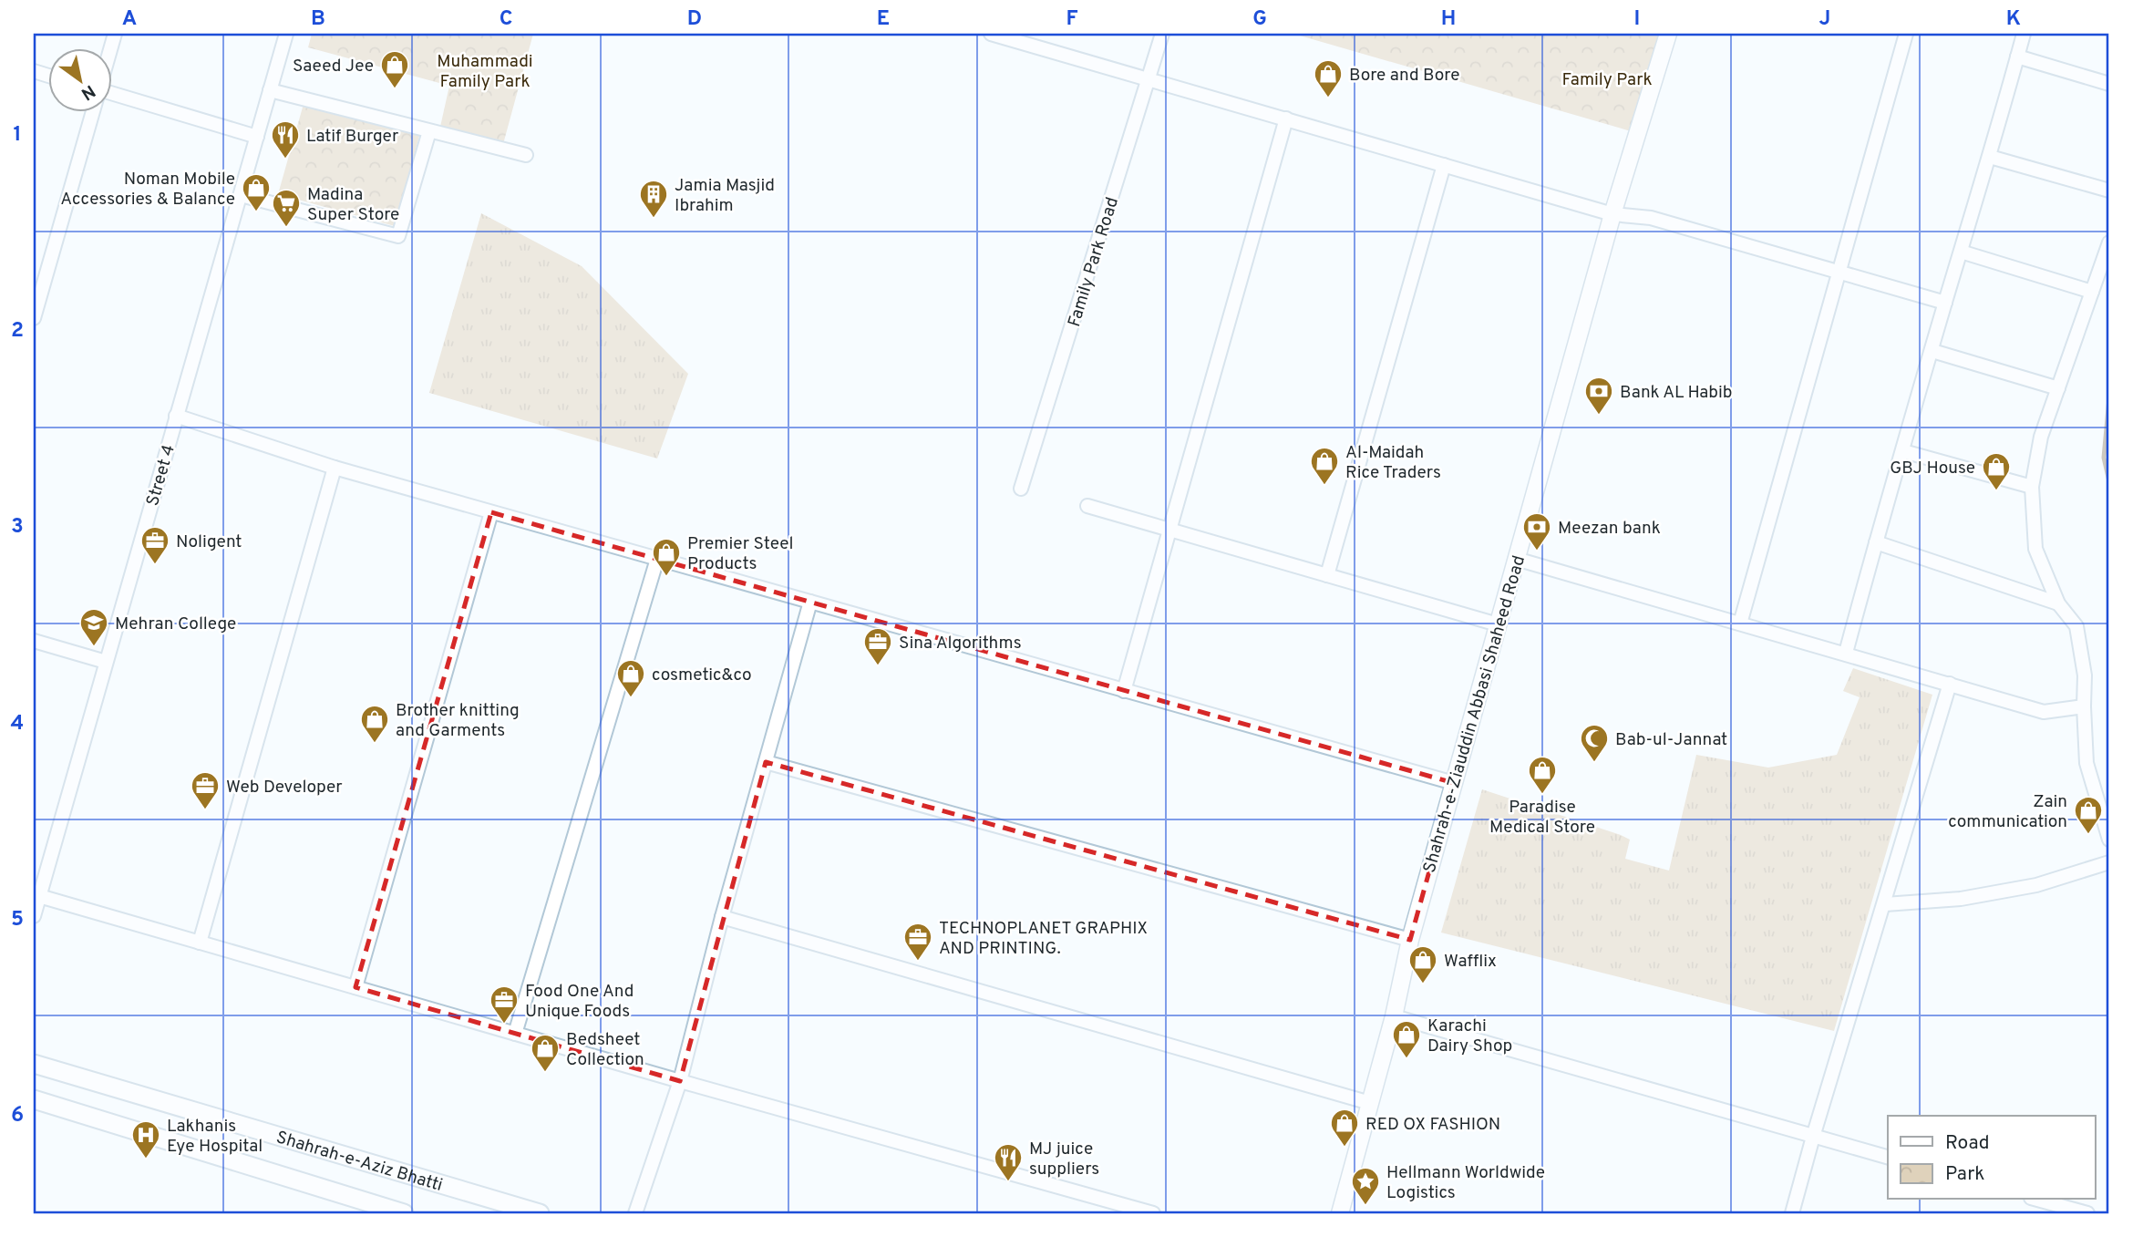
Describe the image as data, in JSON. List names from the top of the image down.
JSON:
{
  "streets": {
    "main road": ["Shahrah-e-Aziz Bhatti"],
    "street": ["Family Park Road", "Street 4", "Shahrah-e-Ziauddin Abbasi Shaheed Road"]
  },
  "parks": ["Muhammadi Family Park", "Family Park"],
  "places": {
    "shop": [
      "Saeed Jee",
      "Bore and Bore",
      "Noman Mobile Accessories & Balance",
      "Al-Maidah Rice Traders",
      "GBJ House",
      "Premier Steel Products",
      "cosmetic&co",
      "Brother knitting and Garments",
      "Paradise Medical Store",
      "Zain communication",
      "Wafflix",
      "Karachi Dairy Shop",
      "Bedsheet Collection",
      "RED OX FASHION"
    ],
    "restaurant": ["Latif Burger", "MJ juice suppliers"],
    "building": ["Jamia Masjid Ibrahim"],
    "supermarket": ["Madina Super Store"],
    "bank": ["Bank AL Habib", "Meezan bank"],
    "office": [
      "Noligent",
      "Sina Algorithms",
      "Web Developer",
      "TECHNOPLANET GRAPHIX AND PRINTING.",
      "Food One And Unique Foods"
    ],
    "school or university": ["Mehran College"],
    "mosque": ["Bab-ul-Jannat"],
    "hospital": ["Lakhanis Eye Hospital"],
    "place": ["Hellmann Worldwide Logistics"]
  },
  "legend": ["Road", "Park"],
  "north": "bottom right",
  "grid": {
    "columns": [
      "A",
      "B",
      "C",
      "D",
      "E",
      "F",
      "G",
      "H",
      "I",
      "J",
      "K"
    ],
    "rows": [
      "1",
      "2",
      "3",
      "4",
      "5",
      "6"
    ]
  }
}
